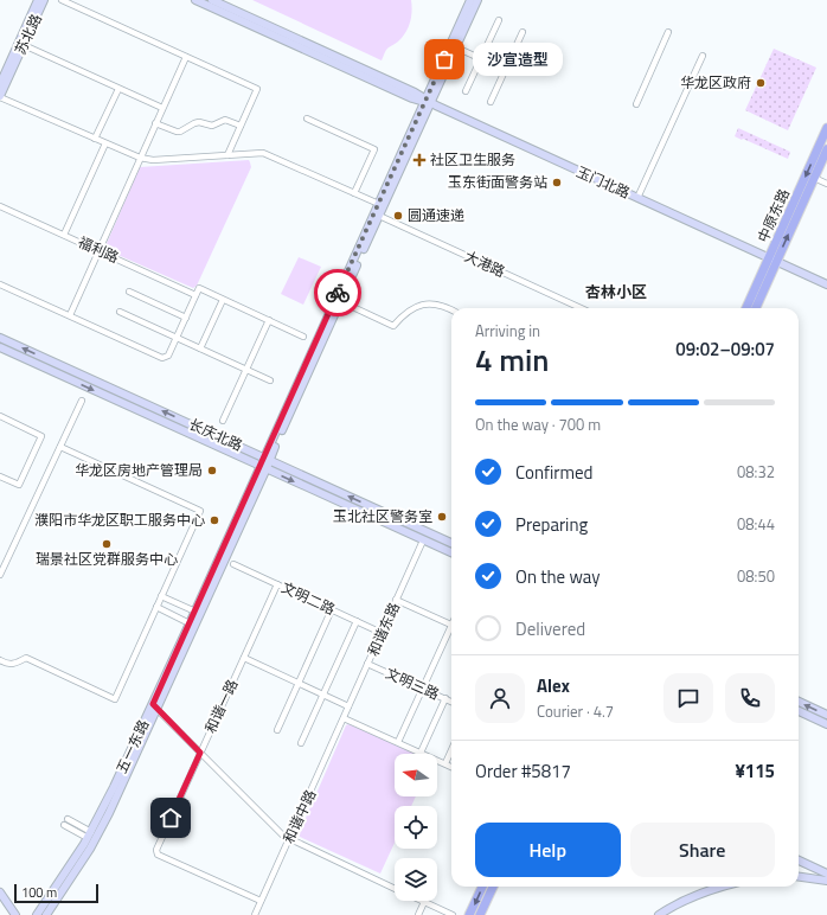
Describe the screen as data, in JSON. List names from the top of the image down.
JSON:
{
  "streets": {
    "main road": ["中原东路"],
    "street": [
      "苏北路",
      "玉门北路",
      "福利路",
      "大港路",
      "长庆北路",
      "文明二路",
      "和谐东路",
      "文明三路",
      "和谐一路",
      "五一东路",
      "和谐中路"
    ]
  },
  "crossings": [
    ["玉门北路", "中原东路"],
    ["玉门北路", "五一东路"],
    ["大港路", "五一东路"],
    ["长庆北路", "和谐东路"],
    ["长庆北路", "五一东路"],
    ["文明二路", "和谐东路"],
    ["文明二路", "和谐一路"],
    ["和谐东路", "文明三路"],
    ["和谐东路", "和谐中路"],
    ["和谐一路", "和谐中路"]
  ],
  "districts": ["杏林小区"],
  "places": {
    "other": [
      "沙宣造型",
      "华龙区政府",
      "玉东街面警务站",
      "圆通速递",
      "华龙区房地产管理局",
      "玉北社区警务室",
      "濮阳市华龙区职工服务中心",
      "瑞景社区党群服务中心"
    ],
    "health": ["社区卫生服务"]
  },
  "scale_bar": "100 m",
  "north": "left",
  "page": {
    "bubble": "沙宣造型",
    "heading": ["4 min", "Arriving in", "09:02–09:07"],
    "panel": [
      "Alex",
      "Courier · 4.7",
      "Order #5817",
      "¥115"
    ],
    "bar": "On the way · 700 m",
    "list": [
      ["Confirmed", "08:32"],
      ["Preparing", "08:44"],
      ["On the way", "08:50"],
      "Delivered"
    ],
    "buttons": ["Help", "Share"],
    "scale": "100 m"
  }
}
